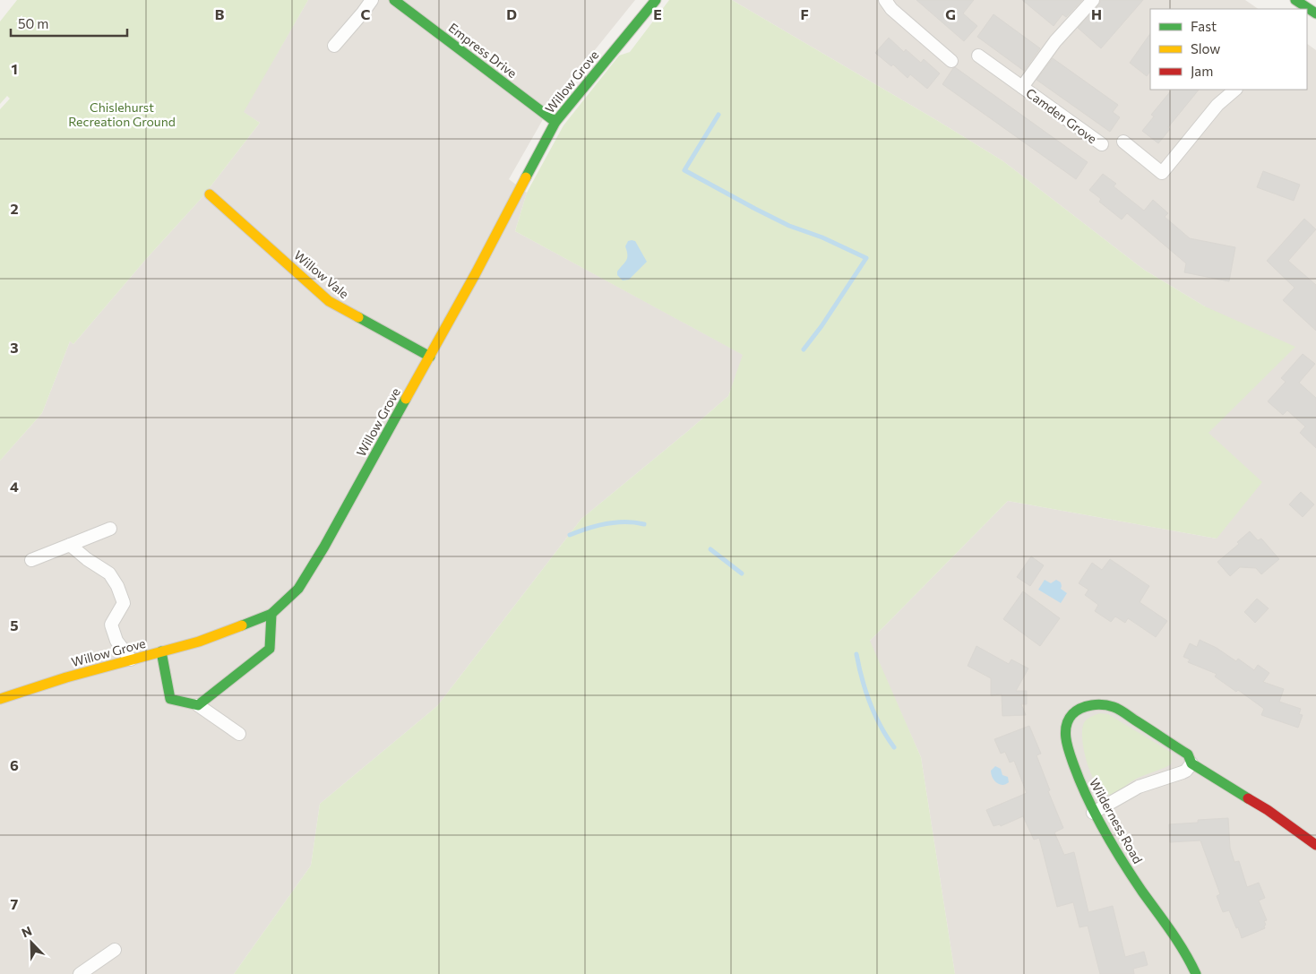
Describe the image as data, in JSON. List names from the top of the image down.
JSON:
{
  "streets": {
    "street": [
      "Empress Drive",
      "Willow Grove",
      "Camden Grove",
      "Willow Vale",
      "Wilderness Road"
    ]
  },
  "crossings": [
    ["Empress Drive", "Willow Grove"],
    ["Willow Grove", "Willow Vale"]
  ],
  "parks": ["Chislehurst Recreation Ground"],
  "legend": ["Fast", "Slow", "Jam"],
  "scale_bar": "50 m",
  "north": "top left",
  "grid": {
    "columns": [
      "B",
      "C",
      "D",
      "E",
      "F",
      "G",
      "H"
    ],
    "rows": [
      "1",
      "2",
      "3",
      "4",
      "5",
      "6",
      "7"
    ]
  }
}
